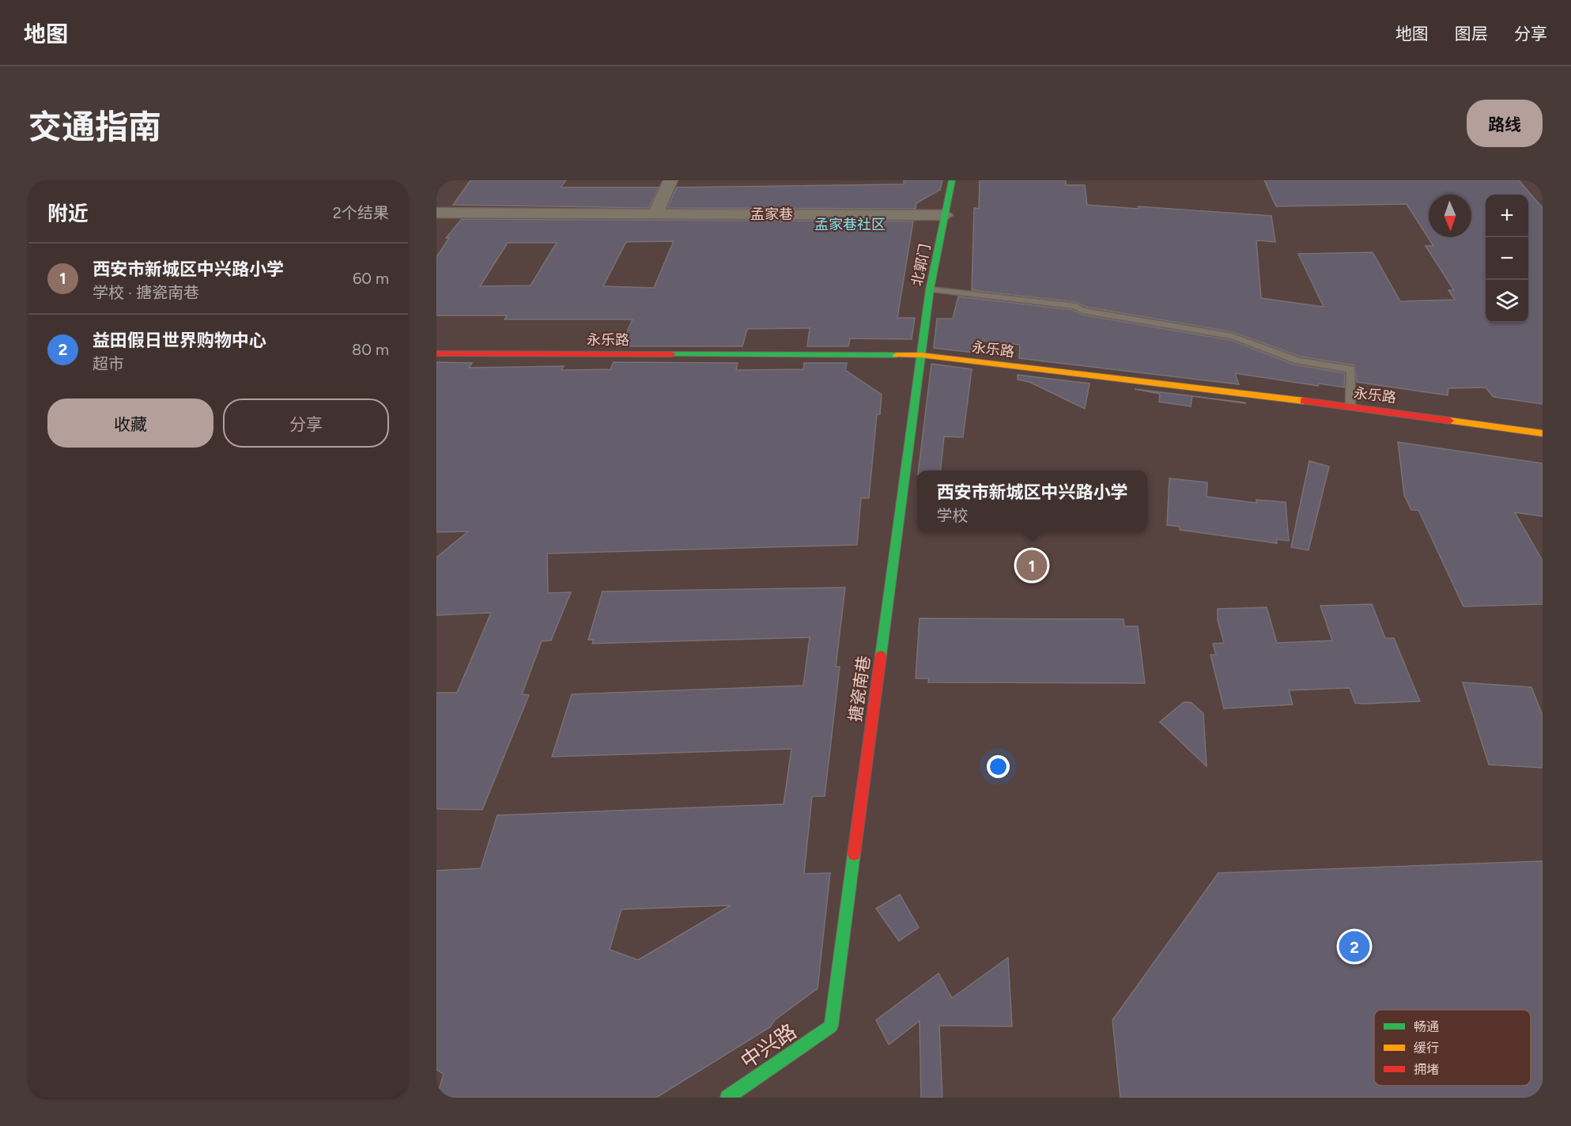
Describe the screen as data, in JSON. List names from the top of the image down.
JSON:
{
  "streets": {
    "street": [
      "孟家巷",
      "北郭门",
      "永乐路",
      "搪瓷南巷",
      "中兴路"
    ]
  },
  "crossings": [
    ["孟家巷", "北郭门"],
    ["北郭门", "永乐路"],
    ["北郭门", "搪瓷南巷"],
    ["永乐路", "搪瓷南巷"],
    ["搪瓷南巷", "中兴路"]
  ],
  "districts": ["孟家巷社区"],
  "legend": ["畅通", "缓行", "拥堵"],
  "north": "bottom",
  "page": {
    "header": "地图",
    "nav": ["地图", "图层", "分享"],
    "title": "交通指南",
    "buttons": [
      "路线",
      ["收藏", "分享"]
    ],
    "heading": ["附近", "2个结果"],
    "map_buttons": ["+", "−"],
    "list": [
      {
        "mark": "1",
        "name": "西安市新城区中兴路小学",
        "note": "学校 · 搪瓷南巷",
        "value": "60 m"
      },
      {
        "mark": "2",
        "name": "益田假日世界购物中心",
        "note": "超市",
        "value": "80 m"
      }
    ],
    "popup": ["西安市新城区中兴路小学", "学校"],
    "pins": ["1", "2"]
  }
}
